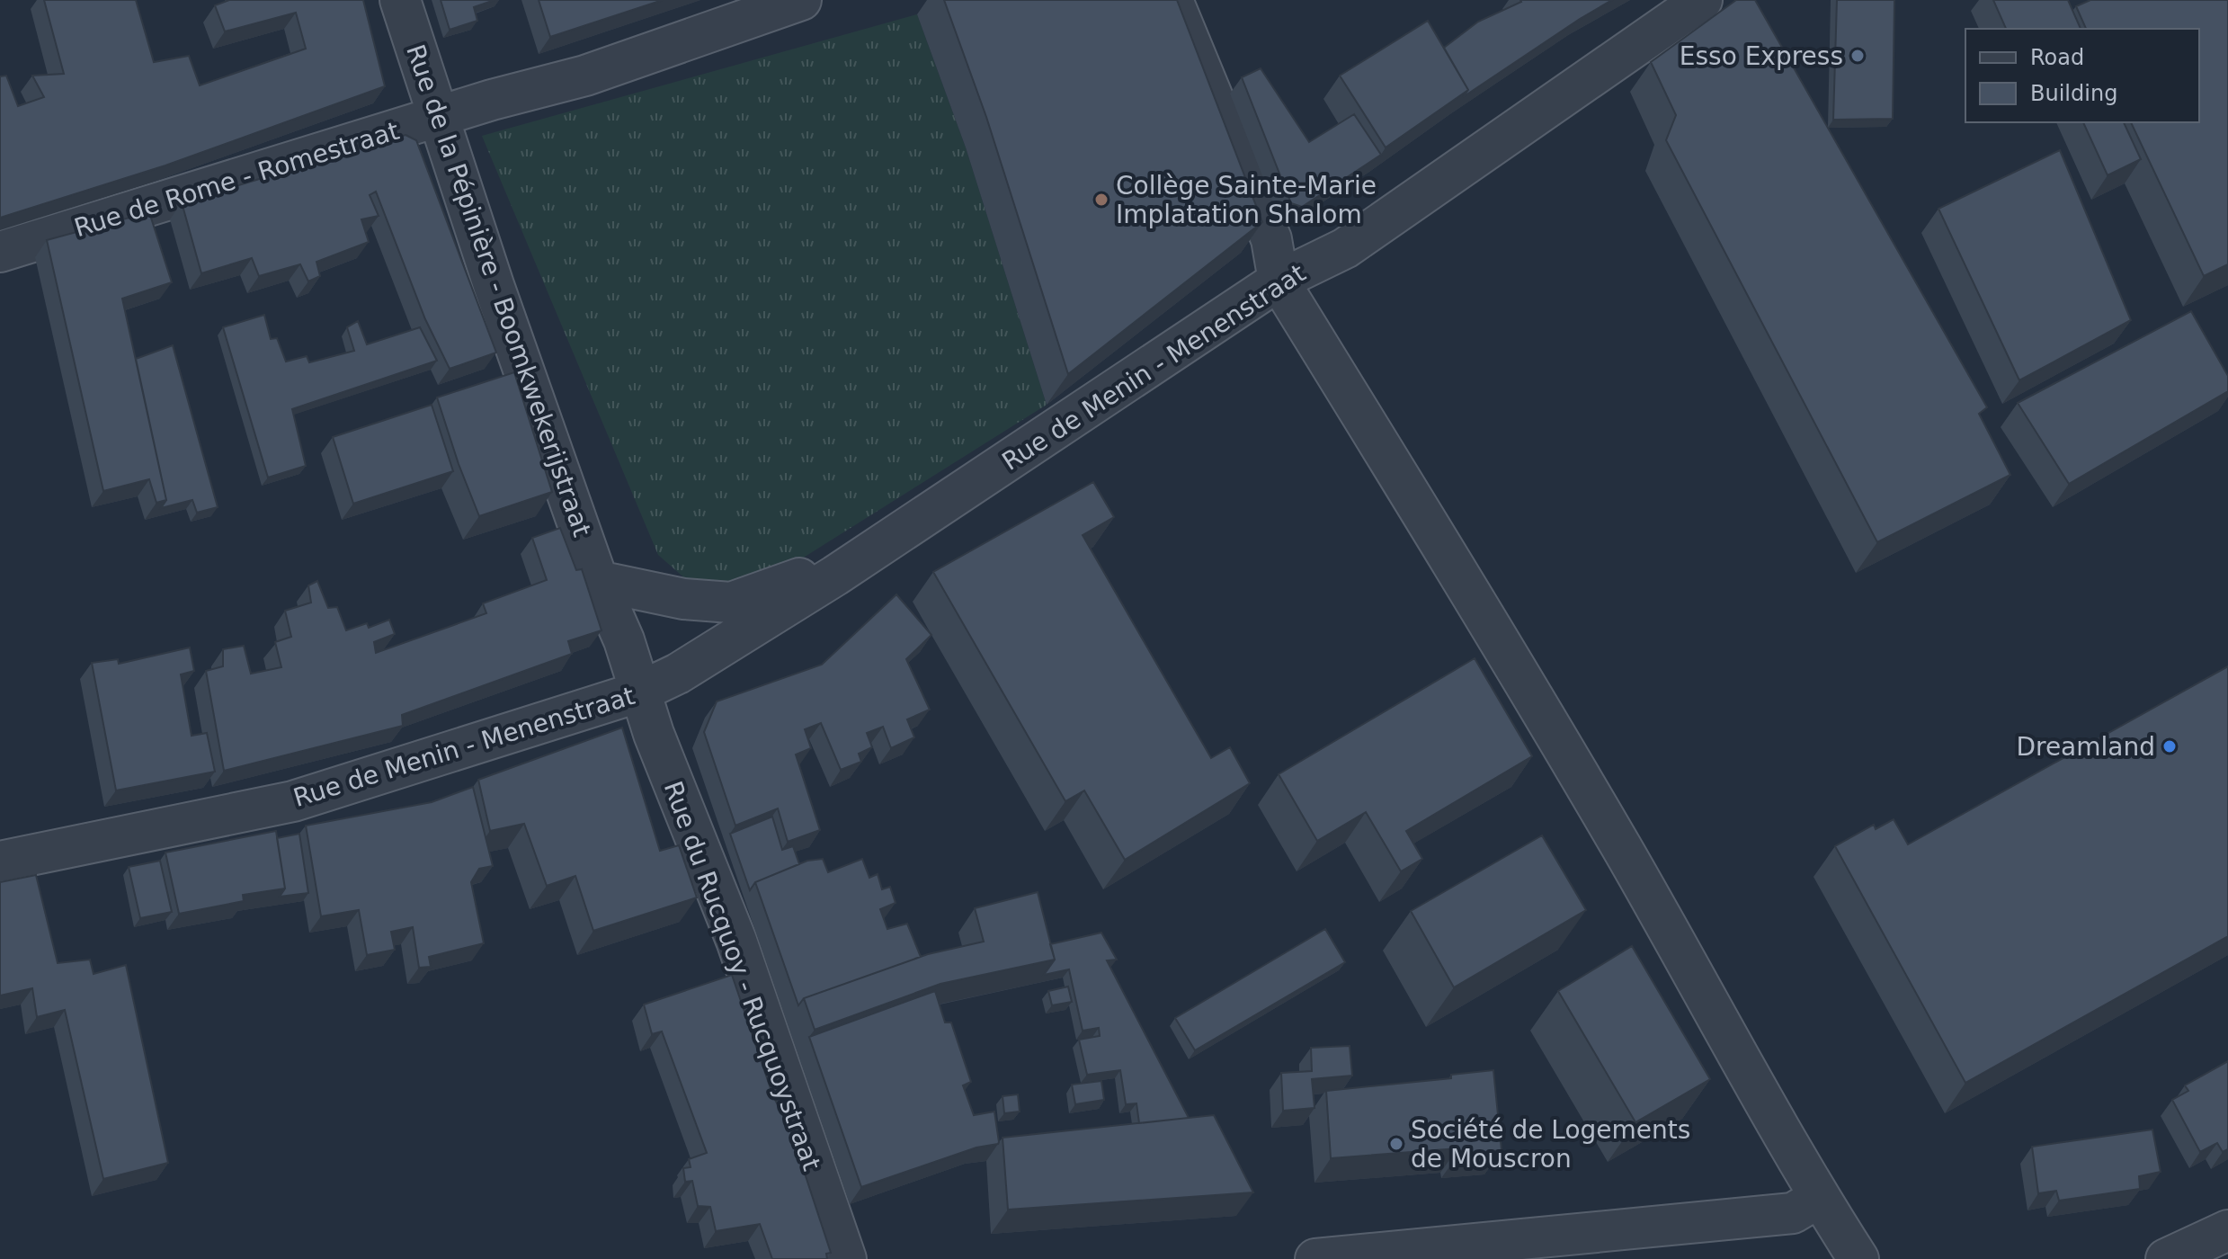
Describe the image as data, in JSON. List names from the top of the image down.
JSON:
{
  "streets": {
    "street": [
      "Rue de Rome - Romestraat",
      "Rue de la Pépinière - Boomkwekerijstraat",
      "Rue de Menin - Menenstraat",
      "Rue du Rucquoy - Rucquoystraat"
    ]
  },
  "crossings": [
    ["Rue de Rome - Romestraat", "Rue de la Pépinière - Boomkwekerijstraat"],
    ["Rue de la Pépinière - Boomkwekerijstraat", "Rue de Menin - Menenstraat"],
    ["Rue de la Pépinière - Boomkwekerijstraat", "Rue du Rucquoy - Rucquoystraat"],
    ["Rue de Menin - Menenstraat", "Rue du Rucquoy - Rucquoystraat"]
  ],
  "places": [
    "Esso Express",
    "Collège Sainte-Marie Implatation Shalom",
    "Dreamland",
    "Société de Logements de Mouscron"
  ],
  "legend": ["Road", "Building"]
}
